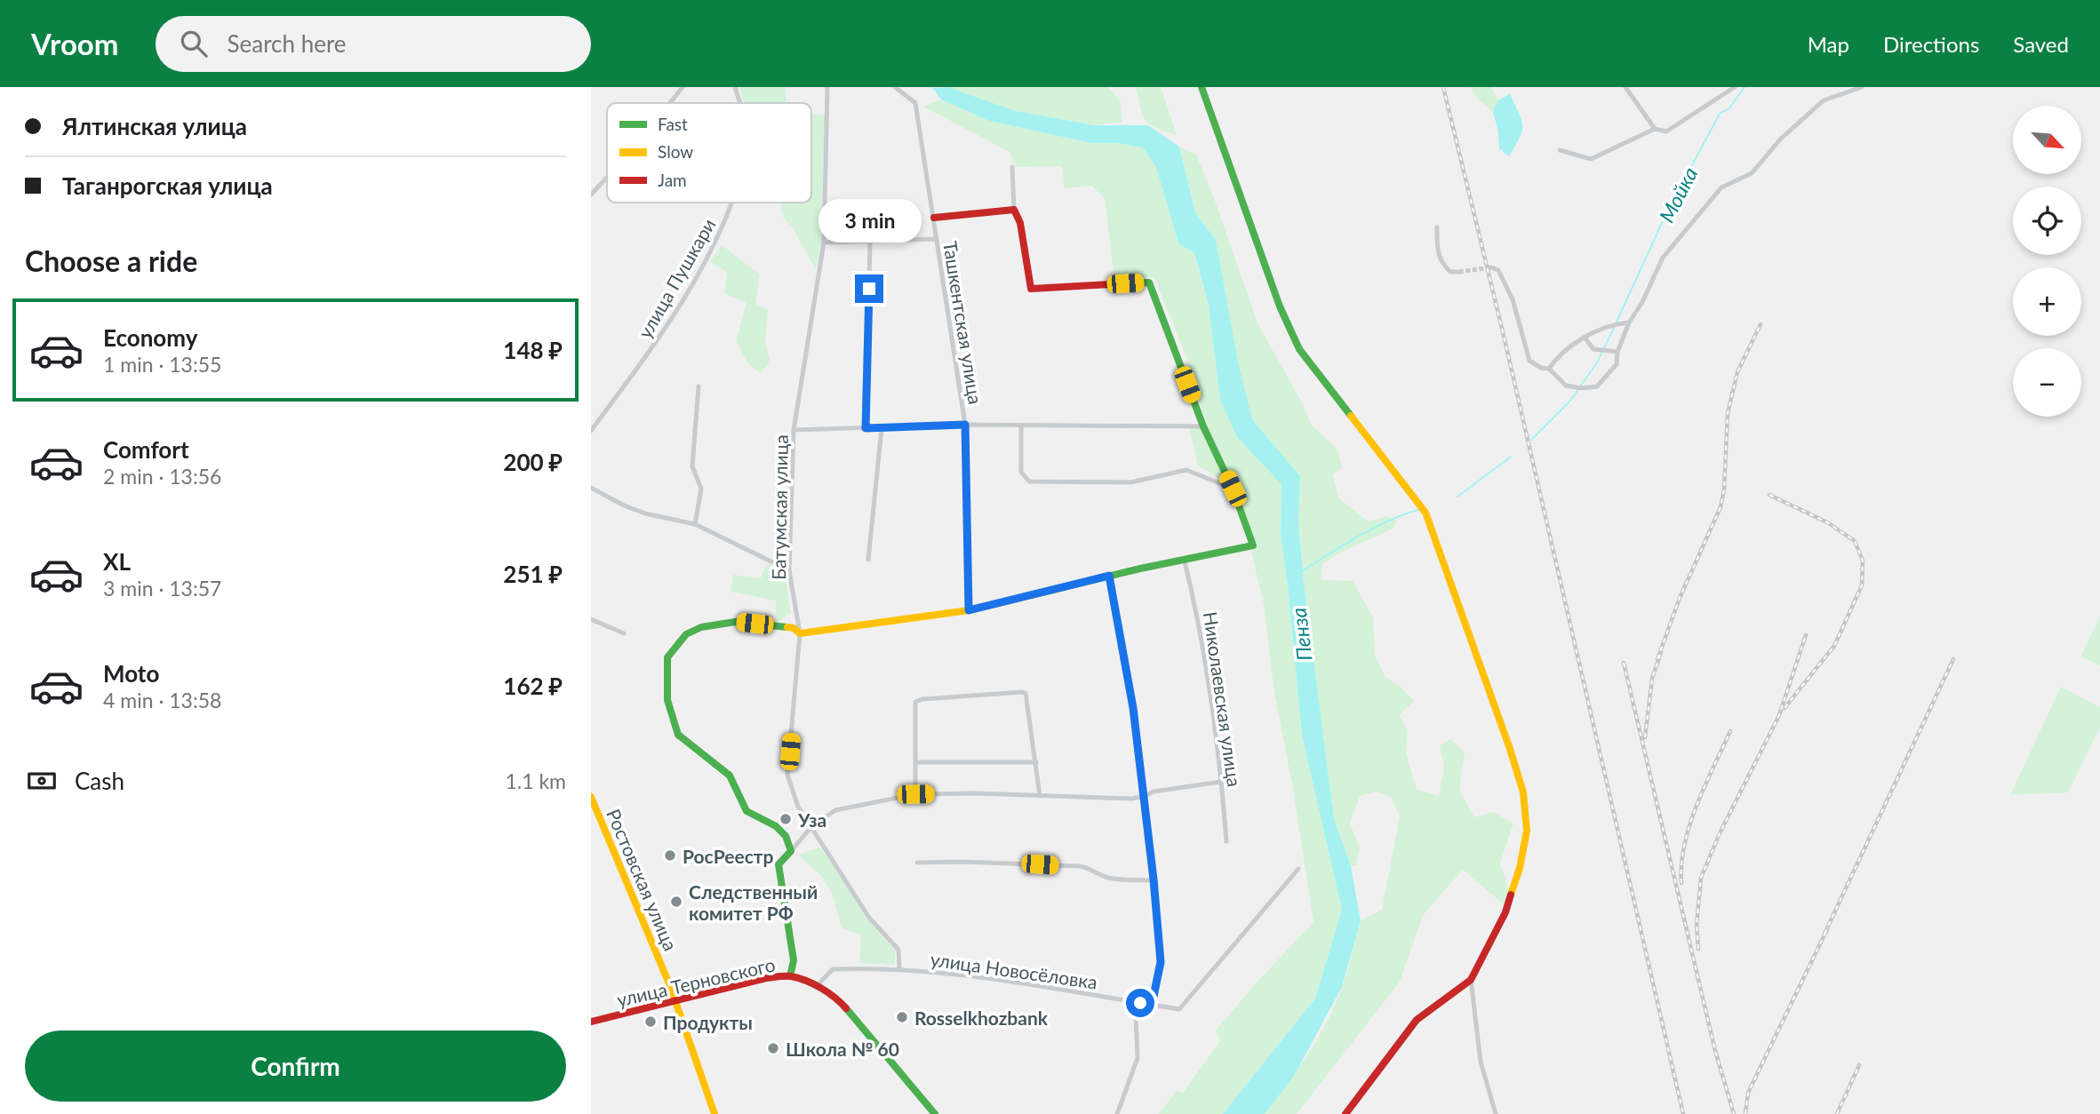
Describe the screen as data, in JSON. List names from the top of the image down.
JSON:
{
  "streets": {
    "street": [
      "улица Пушкари",
      "Ташкентская улица",
      "Батумская улица",
      "Николаевская улица",
      "Ростовская улица",
      "улица Новосёловка",
      "улица Терновского"
    ]
  },
  "crossings": [
    ["Батумская улица", "улица Новосёловка"],
    ["Ростовская улица", "улица Терновского"],
    ["улица Новосёловка", "улица Терновского"]
  ],
  "water": ["Мойка", "Пенза"],
  "places": [
    "Уза",
    "РосРеестр",
    "Следственный комитет РФ",
    "Rosselkhozbank",
    "Продукты",
    "Школа № 60"
  ],
  "legend": ["Fast", "Slow", "Jam"],
  "north": "bottom right",
  "page": {
    "header": "Vroom",
    "search": "Search here",
    "nav": ["Map", "Directions", "Saved"],
    "banner": ["Ялтинская улица", "Таганрогская улица"],
    "map_buttons": ["+", "−"],
    "bubble": "3 min",
    "heading": "Choose a ride",
    "list": [
      {
        "name": "Economy",
        "note": "1 min · 13:55",
        "value": "148 ₽"
      },
      {
        "name": "Comfort",
        "note": "2 min · 13:56",
        "value": "200 ₽"
      },
      {
        "name": "XL",
        "note": "3 min · 13:57",
        "value": "251 ₽"
      },
      {
        "name": "Moto",
        "note": "4 min · 13:58",
        "value": "162 ₽"
      }
    ],
    "pay": ["Cash", "1.1 km"],
    "buttons": "Confirm"
  }
}
